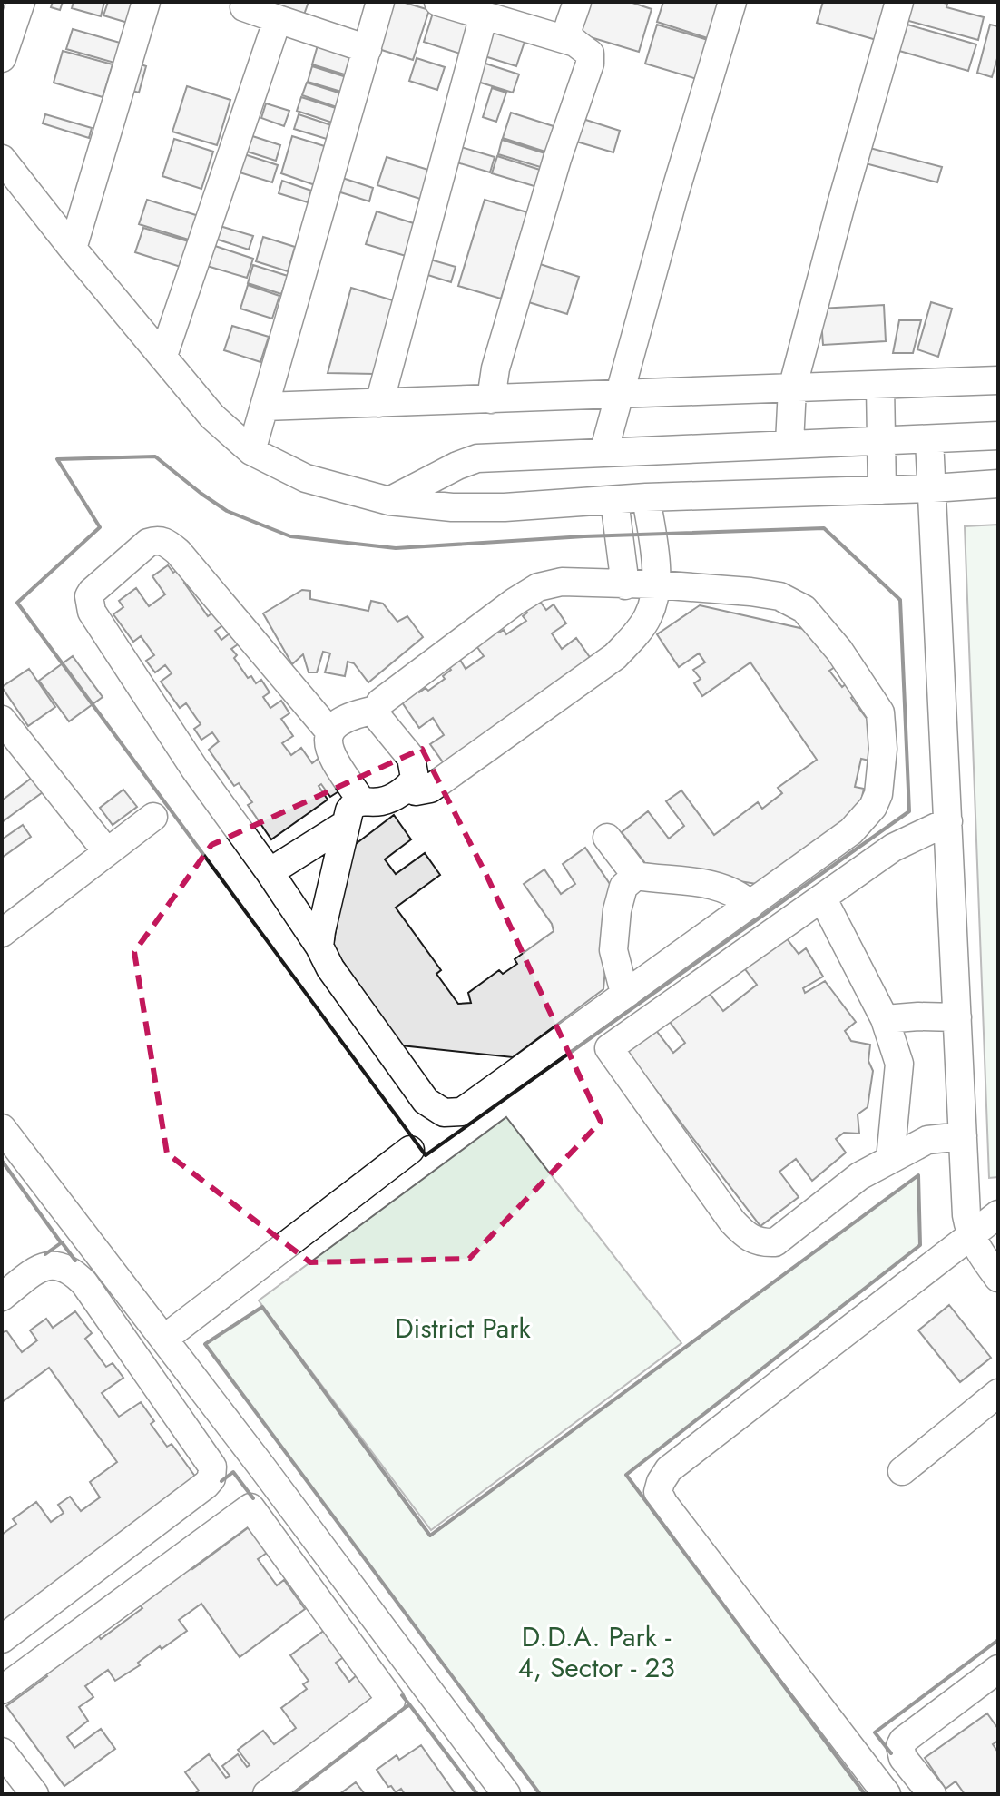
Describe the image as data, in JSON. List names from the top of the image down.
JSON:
{
  "parks": ["District Park", "D.D.A. Park - 4, Sector - 23"]
}
